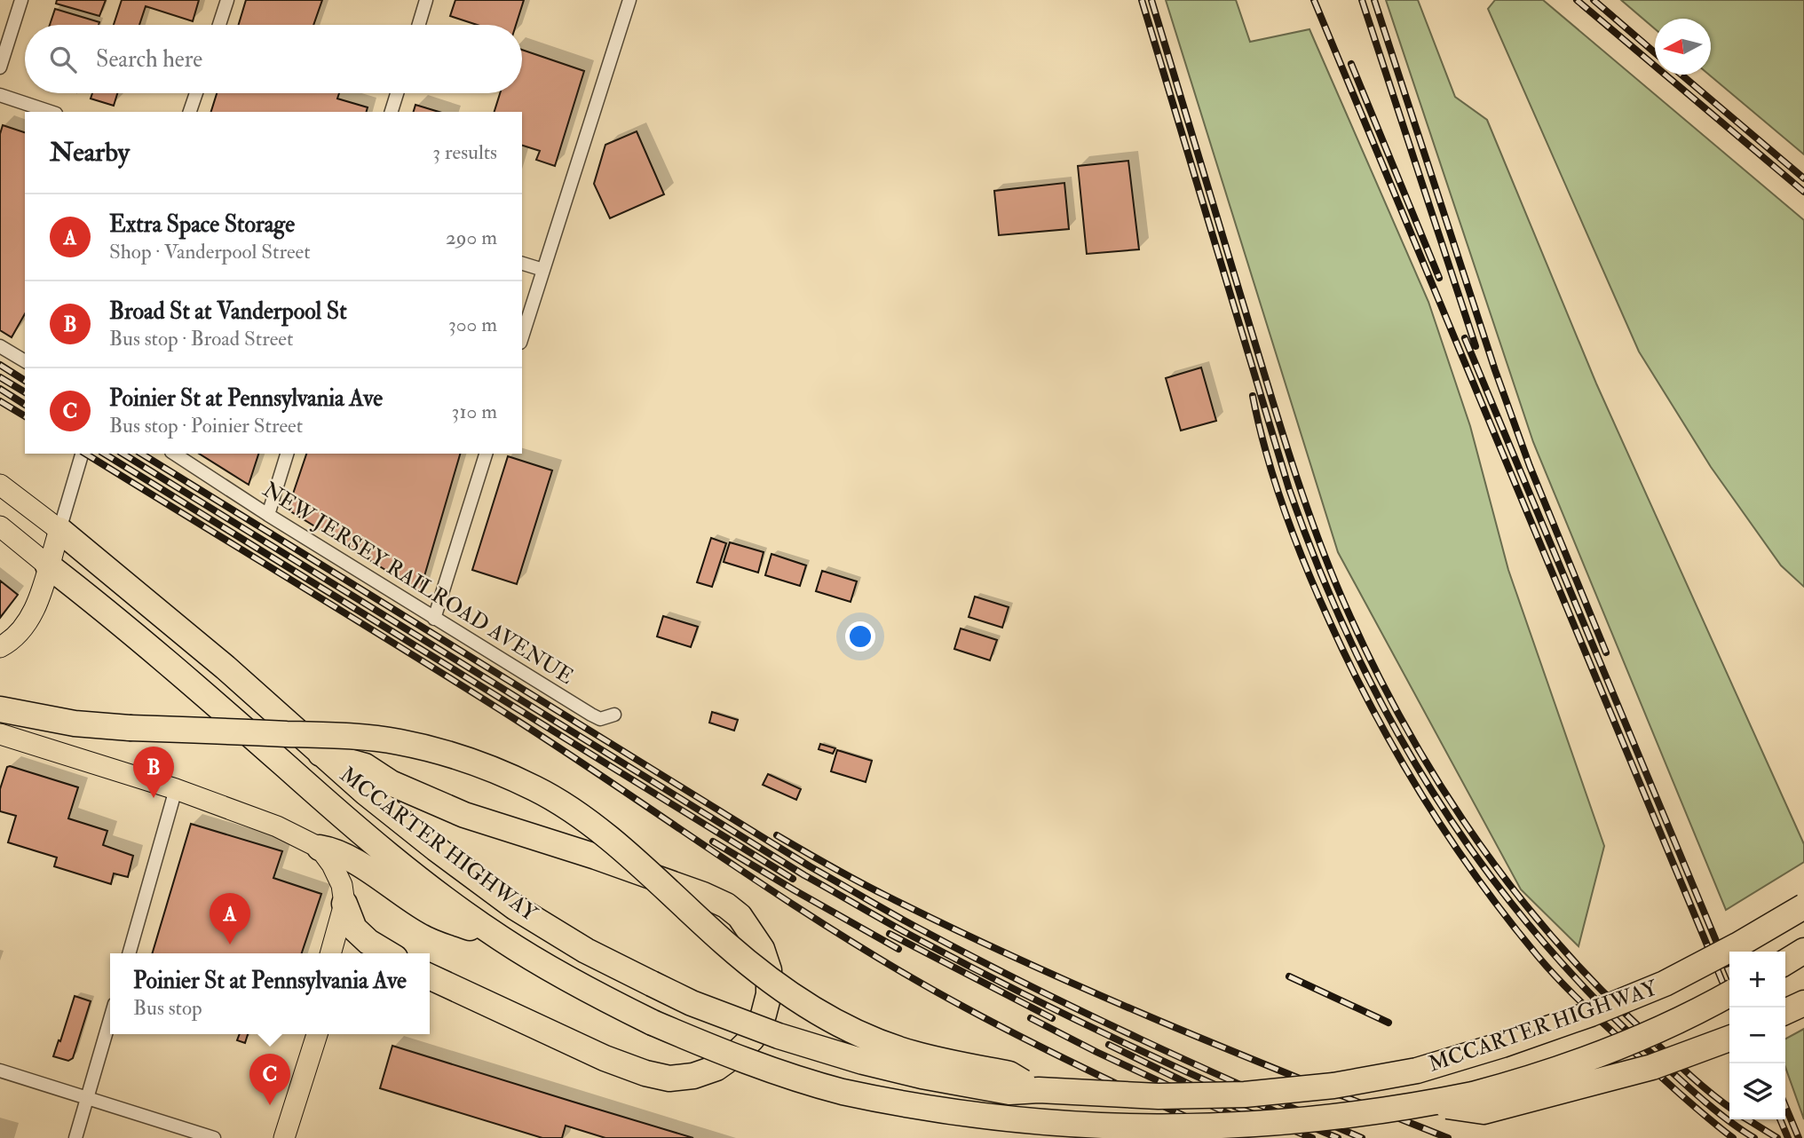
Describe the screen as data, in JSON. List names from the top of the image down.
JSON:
{
  "streets": {
    "highway": ["MCCARTER HIGHWAY"],
    "street": ["NEW JERSEY RAILROAD AVENUE"]
  },
  "north": "left",
  "page": {
    "search": "Search here",
    "heading": ["Nearby", "3 results"],
    "list": [
      {
        "mark": "A",
        "name": "Extra Space Storage",
        "note": "Shop · Vanderpool Street",
        "value": "290 m"
      },
      {
        "mark": "B",
        "name": "Broad St at Vanderpool St",
        "note": "Bus stop · Broad Street",
        "value": "300 m"
      },
      {
        "mark": "C",
        "name": "Poinier St at Pennsylvania Ave",
        "note": "Bus stop · Poinier Street",
        "value": "310 m"
      }
    ],
    "pins": ["B", "A", "C"],
    "map_buttons": ["+", "−"],
    "popup": ["Poinier St at Pennsylvania Ave", "Bus stop"]
  }
}
